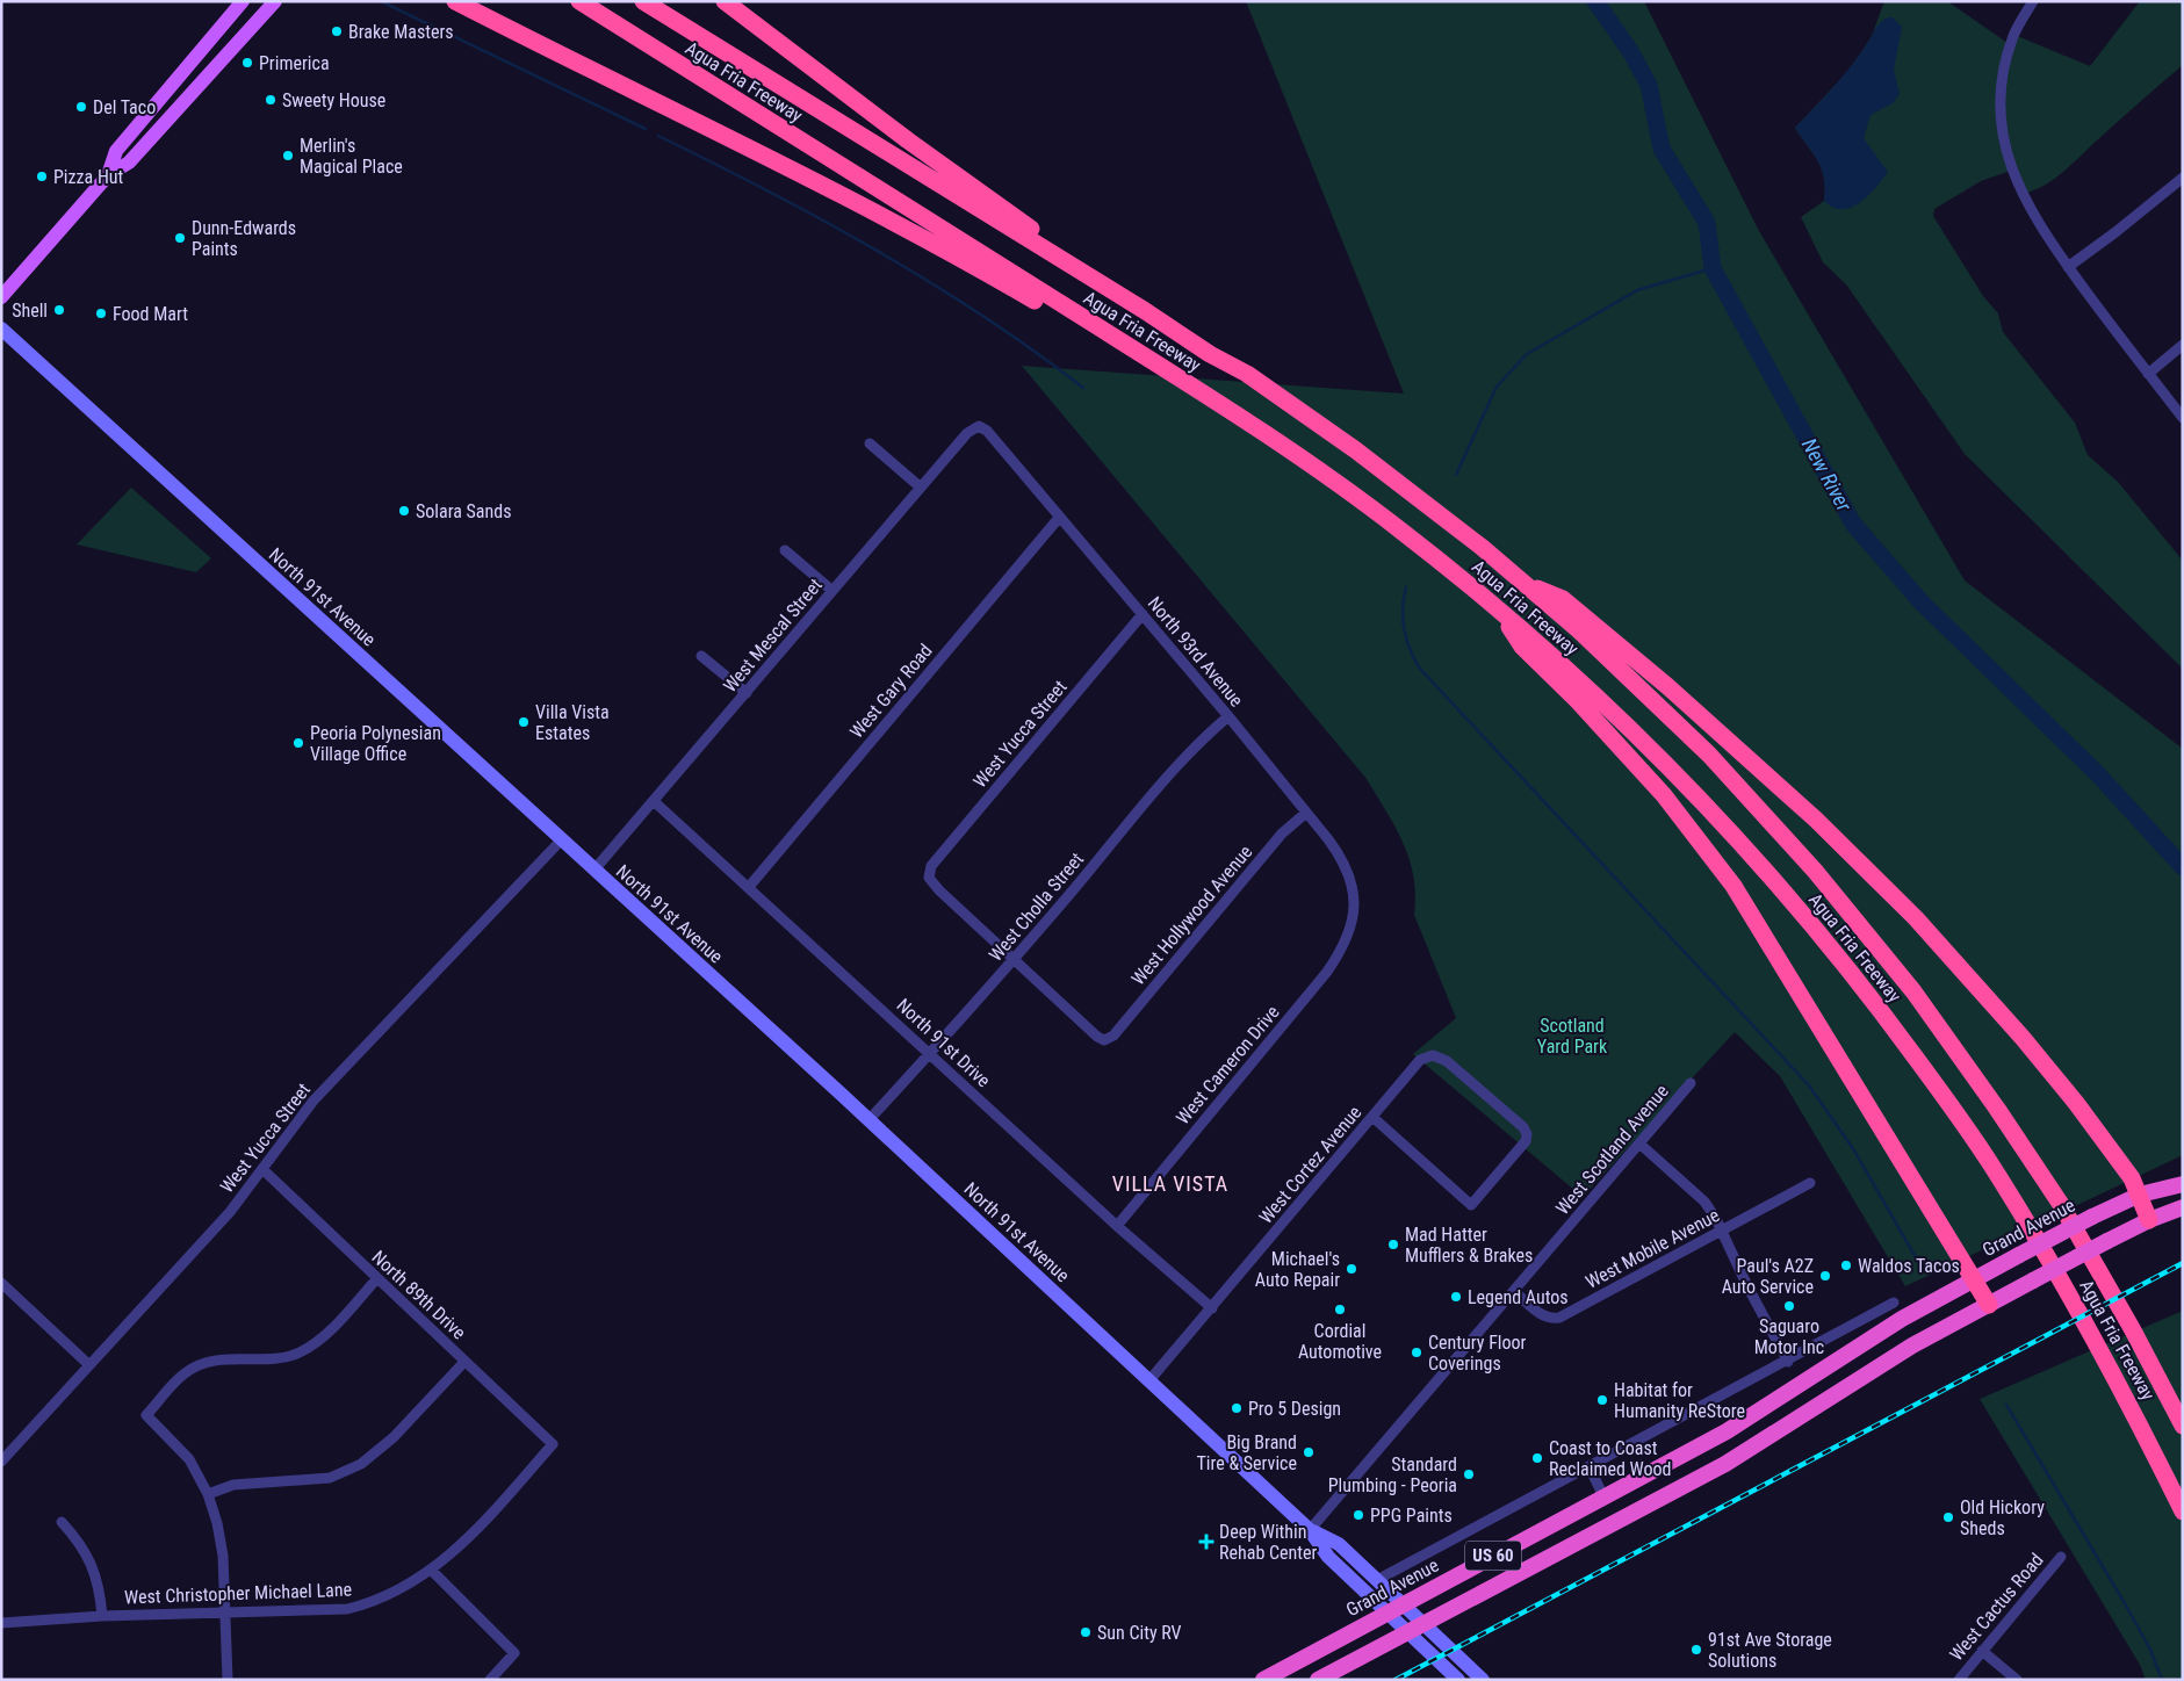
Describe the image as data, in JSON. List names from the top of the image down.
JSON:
{
  "streets": {
    "highway": ["Agua Fria Freeway", "Grand Avenue", "US 60"],
    "main road": ["North 91st Avenue"],
    "street": [
      "West Mescal Street",
      "North 93rd Avenue",
      "West Gary Road",
      "West Yucca Street",
      "West Cholla Street",
      "West Hollywood Avenue",
      "North 91st Drive",
      "West Cameron Drive",
      "West Scotland Avenue",
      "West Cortez Avenue",
      "West Mobile Avenue",
      "North 89th Drive",
      "West Christopher Michael Lane",
      "West Cactus Road"
    ]
  },
  "crossings": [
    ["North 91st Avenue", "West Mescal Street"],
    ["North 91st Avenue", "West Yucca Street"],
    ["North 91st Avenue", "West Cholla Street"],
    ["North 91st Avenue", "West Scotland Avenue"],
    ["North 91st Avenue", "West Cortez Avenue"],
    ["North 91st Avenue", "Grand Avenue"],
    ["North 91st Avenue", "US 60"],
    ["West Mescal Street", "North 93rd Avenue"],
    ["West Mescal Street", "North 91st Drive"],
    ["North 93rd Avenue", "West Gary Road"],
    ["North 93rd Avenue", "West Yucca Street"],
    ["North 93rd Avenue", "West Cholla Street"],
    ["North 93rd Avenue", "West Hollywood Avenue"],
    ["North 93rd Avenue", "West Cameron Drive"],
    ["West Gary Road", "North 91st Drive"],
    ["West Yucca Street", "West Cholla Street"],
    ["West Yucca Street", "West Hollywood Avenue"],
    ["West Yucca Street", "North 89th Drive"],
    ["West Cholla Street", "West Hollywood Avenue"],
    ["West Cholla Street", "North 91st Drive"],
    ["North 91st Drive", "West Cameron Drive"],
    ["North 91st Drive", "West Cortez Avenue"],
    ["West Scotland Avenue", "West Mobile Avenue"],
    ["North 89th Drive", "West Christopher Michael Lane"]
  ],
  "districts": ["VILLA VISTA"],
  "water": ["New River"],
  "parks": ["Scotland Yard Park"],
  "places": {
    "other": [
      "Brake Masters",
      "Primerica",
      "Sweety House",
      "Del Taco",
      "Merlin's Magical Place",
      "Pizza Hut",
      "Dunn-Edwards Paints",
      "Shell",
      "Food Mart",
      "Solara Sands",
      "Villa Vista Estates",
      "Peoria Polynesian Village Office",
      "Mad Hatter Mufflers & Brakes",
      "Waldos Tacos",
      "Michael's Auto Repair",
      "Paul's A2Z Auto Service",
      "Legend Autos",
      "Saguaro Motor Inc",
      "Cordial Automotive",
      "Century Floor Coverings",
      "Habitat for Humanity ReStore",
      "Pro 5 Design",
      "Big Brand Tire & Service",
      "Coast to Coast Reclaimed Wood",
      "Standard Plumbing - Peoria",
      "PPG Paints",
      "Old Hickory Sheds",
      "Sun City RV",
      "91st Ave Storage Solutions"
    ],
    "health": ["Deep Within Rehab Center"]
  }
}
